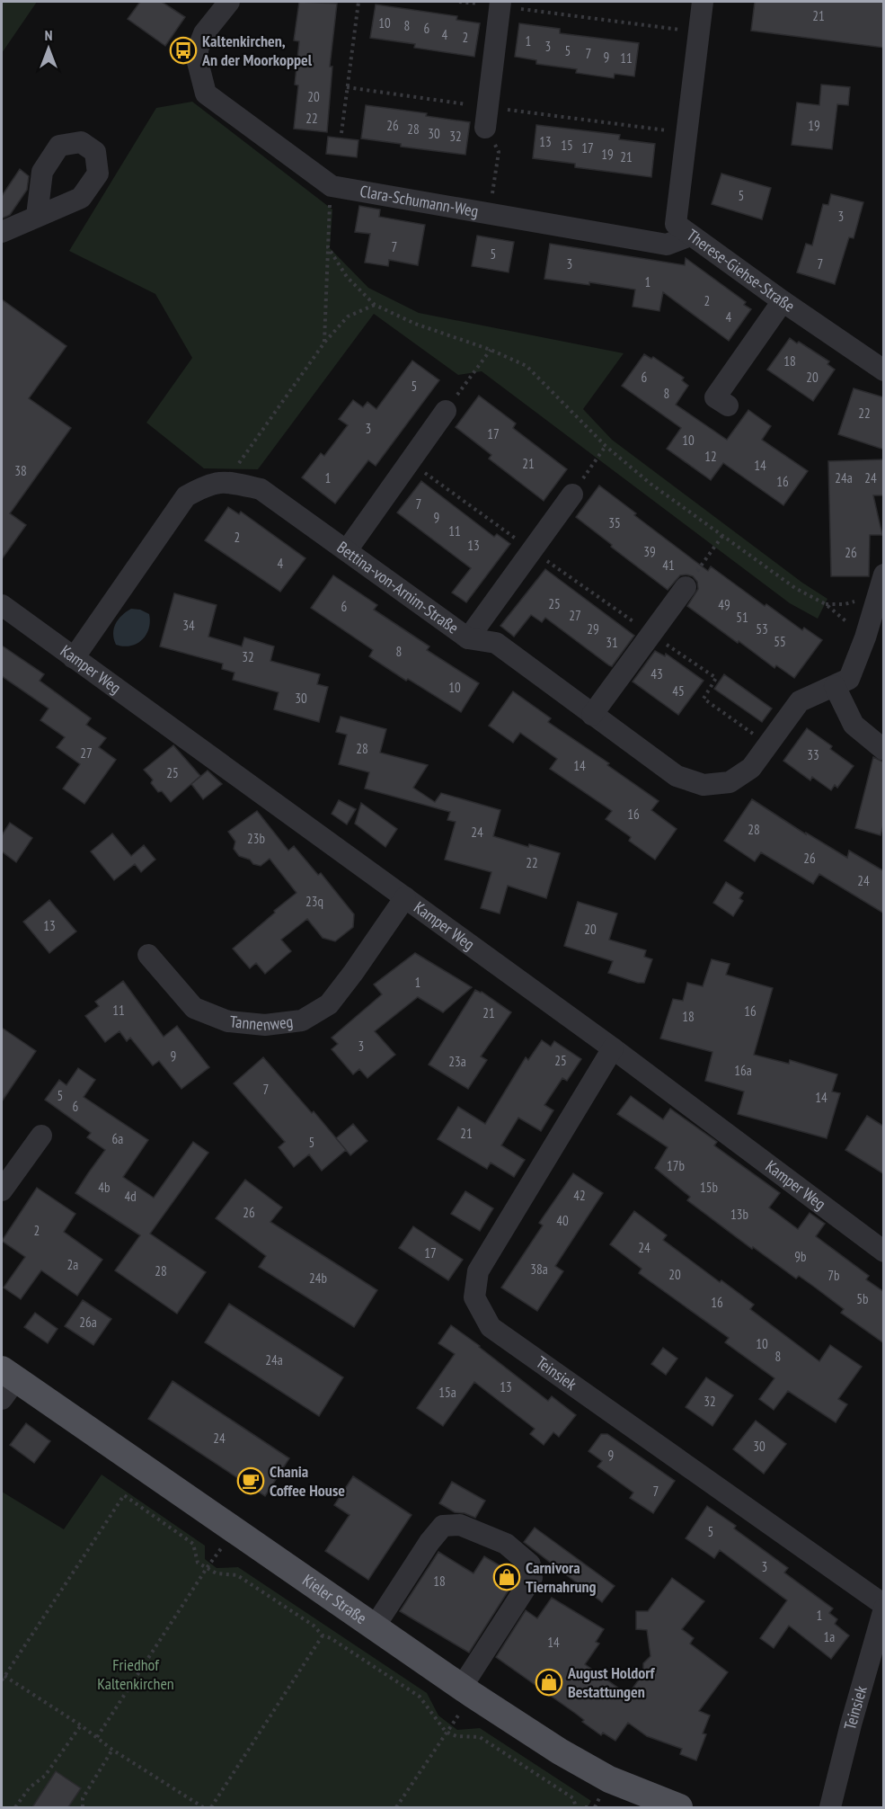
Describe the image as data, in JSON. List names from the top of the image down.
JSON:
{
  "streets": {
    "main road": ["Kieler Straße"],
    "street": [
      "Clara-Schumann-Weg",
      "Therese-Giehse-Straße",
      "Bettina-von-Arnim-Straße",
      "Kamper Weg",
      "Tannenweg",
      "Teinsiek"
    ]
  },
  "crossings": [
    ["Clara-Schumann-Weg", "Therese-Giehse-Straße"],
    ["Bettina-von-Arnim-Straße", "Kamper Weg"],
    ["Kamper Weg", "Tannenweg"],
    ["Kamper Weg", "Teinsiek"]
  ],
  "parks": ["Friedhof Kaltenkirchen"],
  "places": {
    "bus stop": ["Kaltenkirchen, An der Moorkoppel"],
    "cafe": ["Chania Coffee House"],
    "shop": ["Carnivora Tiernahrung", "August Holdorf Bestattungen"]
  },
  "house_numbers": [
    "21",
    "10",
    "8",
    "6",
    "4",
    "2",
    "1",
    "3",
    "5",
    "7",
    "9",
    "11",
    "20",
    "22",
    "26",
    "19",
    "28",
    "30",
    "32",
    "13",
    "15",
    "17",
    "19",
    "21",
    "5",
    "3",
    "7",
    "5",
    "3",
    "7",
    "1",
    "2",
    "4",
    "18",
    "6",
    "20",
    "5",
    "8",
    "22",
    "3",
    "17",
    "10",
    "12",
    "21",
    "14",
    "38",
    "1",
    "24a",
    "24",
    "16",
    "7",
    "9",
    "35",
    "11",
    "2",
    "13",
    "39",
    "26",
    "4",
    "41",
    "25",
    "49",
    "6",
    "27",
    "51",
    "34",
    "29",
    "53",
    "55",
    "31",
    "8",
    "32",
    "43",
    "10",
    "45",
    "30",
    "28",
    "27",
    "33",
    "14",
    "25",
    "16",
    "28",
    "24",
    "23b",
    "26",
    "22",
    "24",
    "23q",
    "13",
    "20",
    "1",
    "11",
    "16",
    "21",
    "18",
    "3",
    "9",
    "25",
    "23a",
    "16a",
    "7",
    "5",
    "14",
    "6",
    "21",
    "6a",
    "5",
    "17b",
    "4b",
    "15b",
    "42",
    "4d",
    "26",
    "13b",
    "40",
    "2",
    "24",
    "17",
    "9b",
    "2a",
    "38a",
    "28",
    "20",
    "7b",
    "24b",
    "5b",
    "16",
    "26a",
    "10",
    "8",
    "24a",
    "13",
    "15a",
    "32",
    "24",
    "30",
    "9",
    "7",
    "5",
    "3",
    "18",
    "1",
    "1a",
    "14"
  ],
  "north": "top"
}
